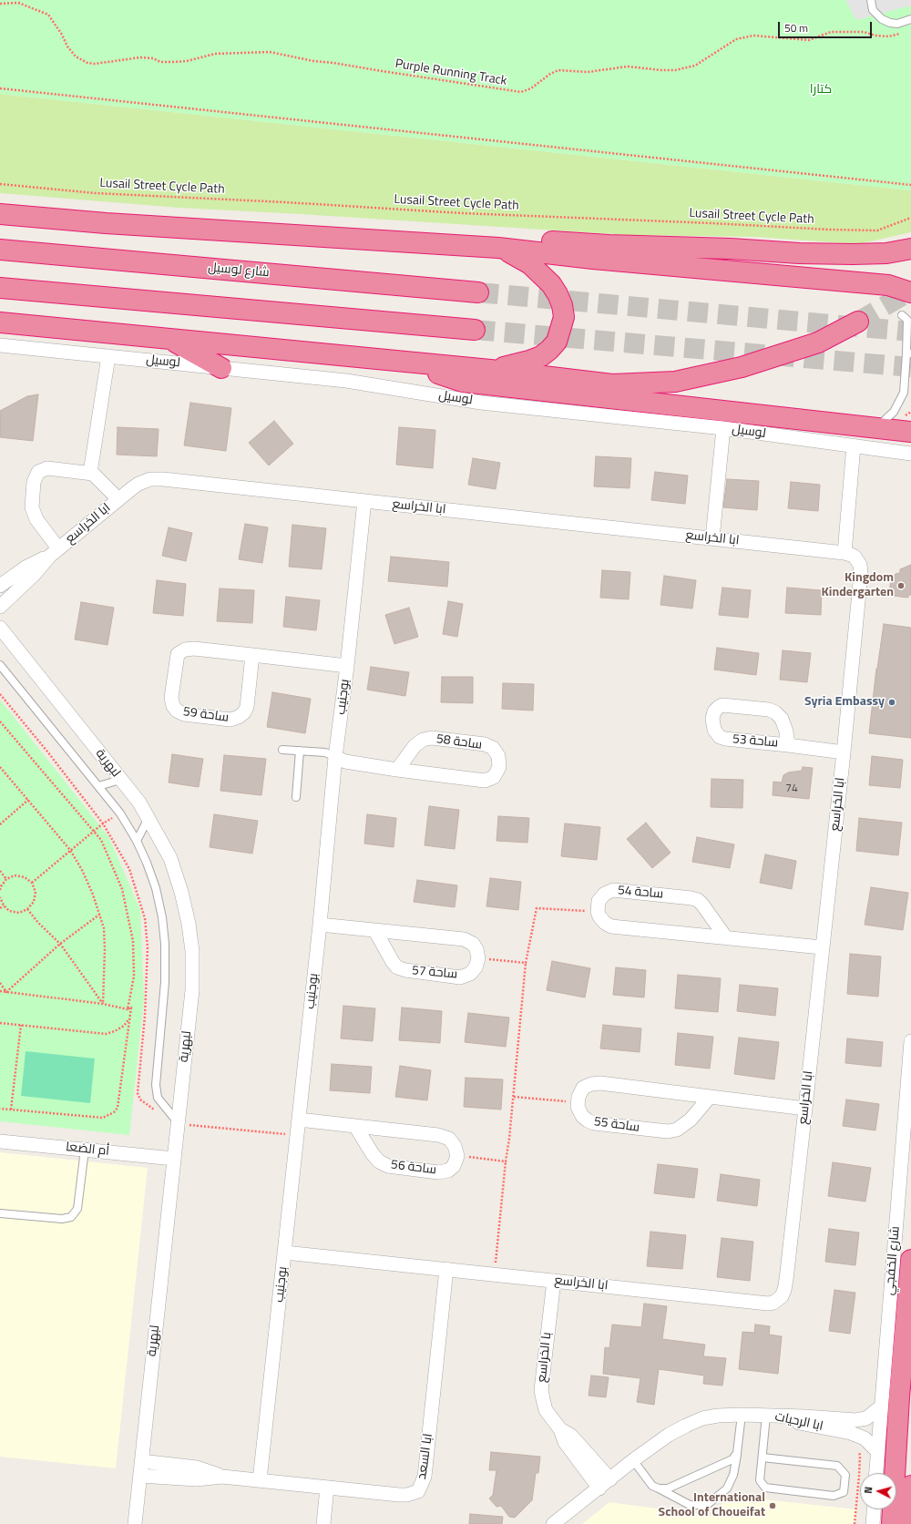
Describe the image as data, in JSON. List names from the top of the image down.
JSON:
{
  "streets": {
    "highway": ["شارع لوسيل"],
    "street": [
      "لوسيل",
      "ابا الخراسع",
      "بوجنيب",
      "ساحة 59",
      "ساحة 53",
      "ساحة 58",
      "لبهرية",
      "ساحة 54",
      "ساحة 57",
      "ساحة 55",
      "أم الضعا",
      "ساحة 56",
      "شارع الخفجي",
      "با الخراسع",
      "ابا الرحيات",
      "ابا السعد"
    ],
    "path": ["Purple Running Track", "Lusail Street Cycle Path"]
  },
  "crossings": [
    ["ابا الخراسع", "بوجنيب"],
    ["ابا الخراسع", "ساحة 53"],
    ["ابا الخراسع", "با الخراسع"],
    ["ابا الخراسع", "ابا السعد"],
    ["بوجنيب", "ساحة 59"],
    ["بوجنيب", "ساحة 58"],
    ["بوجنيب", "ابا السعد"],
    ["لبهرية", "أم الضعا"],
    ["لبهرية", "ابا السعد"],
    ["شارع الخفجي", "ابا الرحيات"]
  ],
  "parks": ["كتارا"],
  "places": ["Kingdom Kindergarten", "Syria Embassy", "International School of Choueifat"],
  "house_numbers": ["74"],
  "scale_bar": "50 m",
  "north": "left"
}
